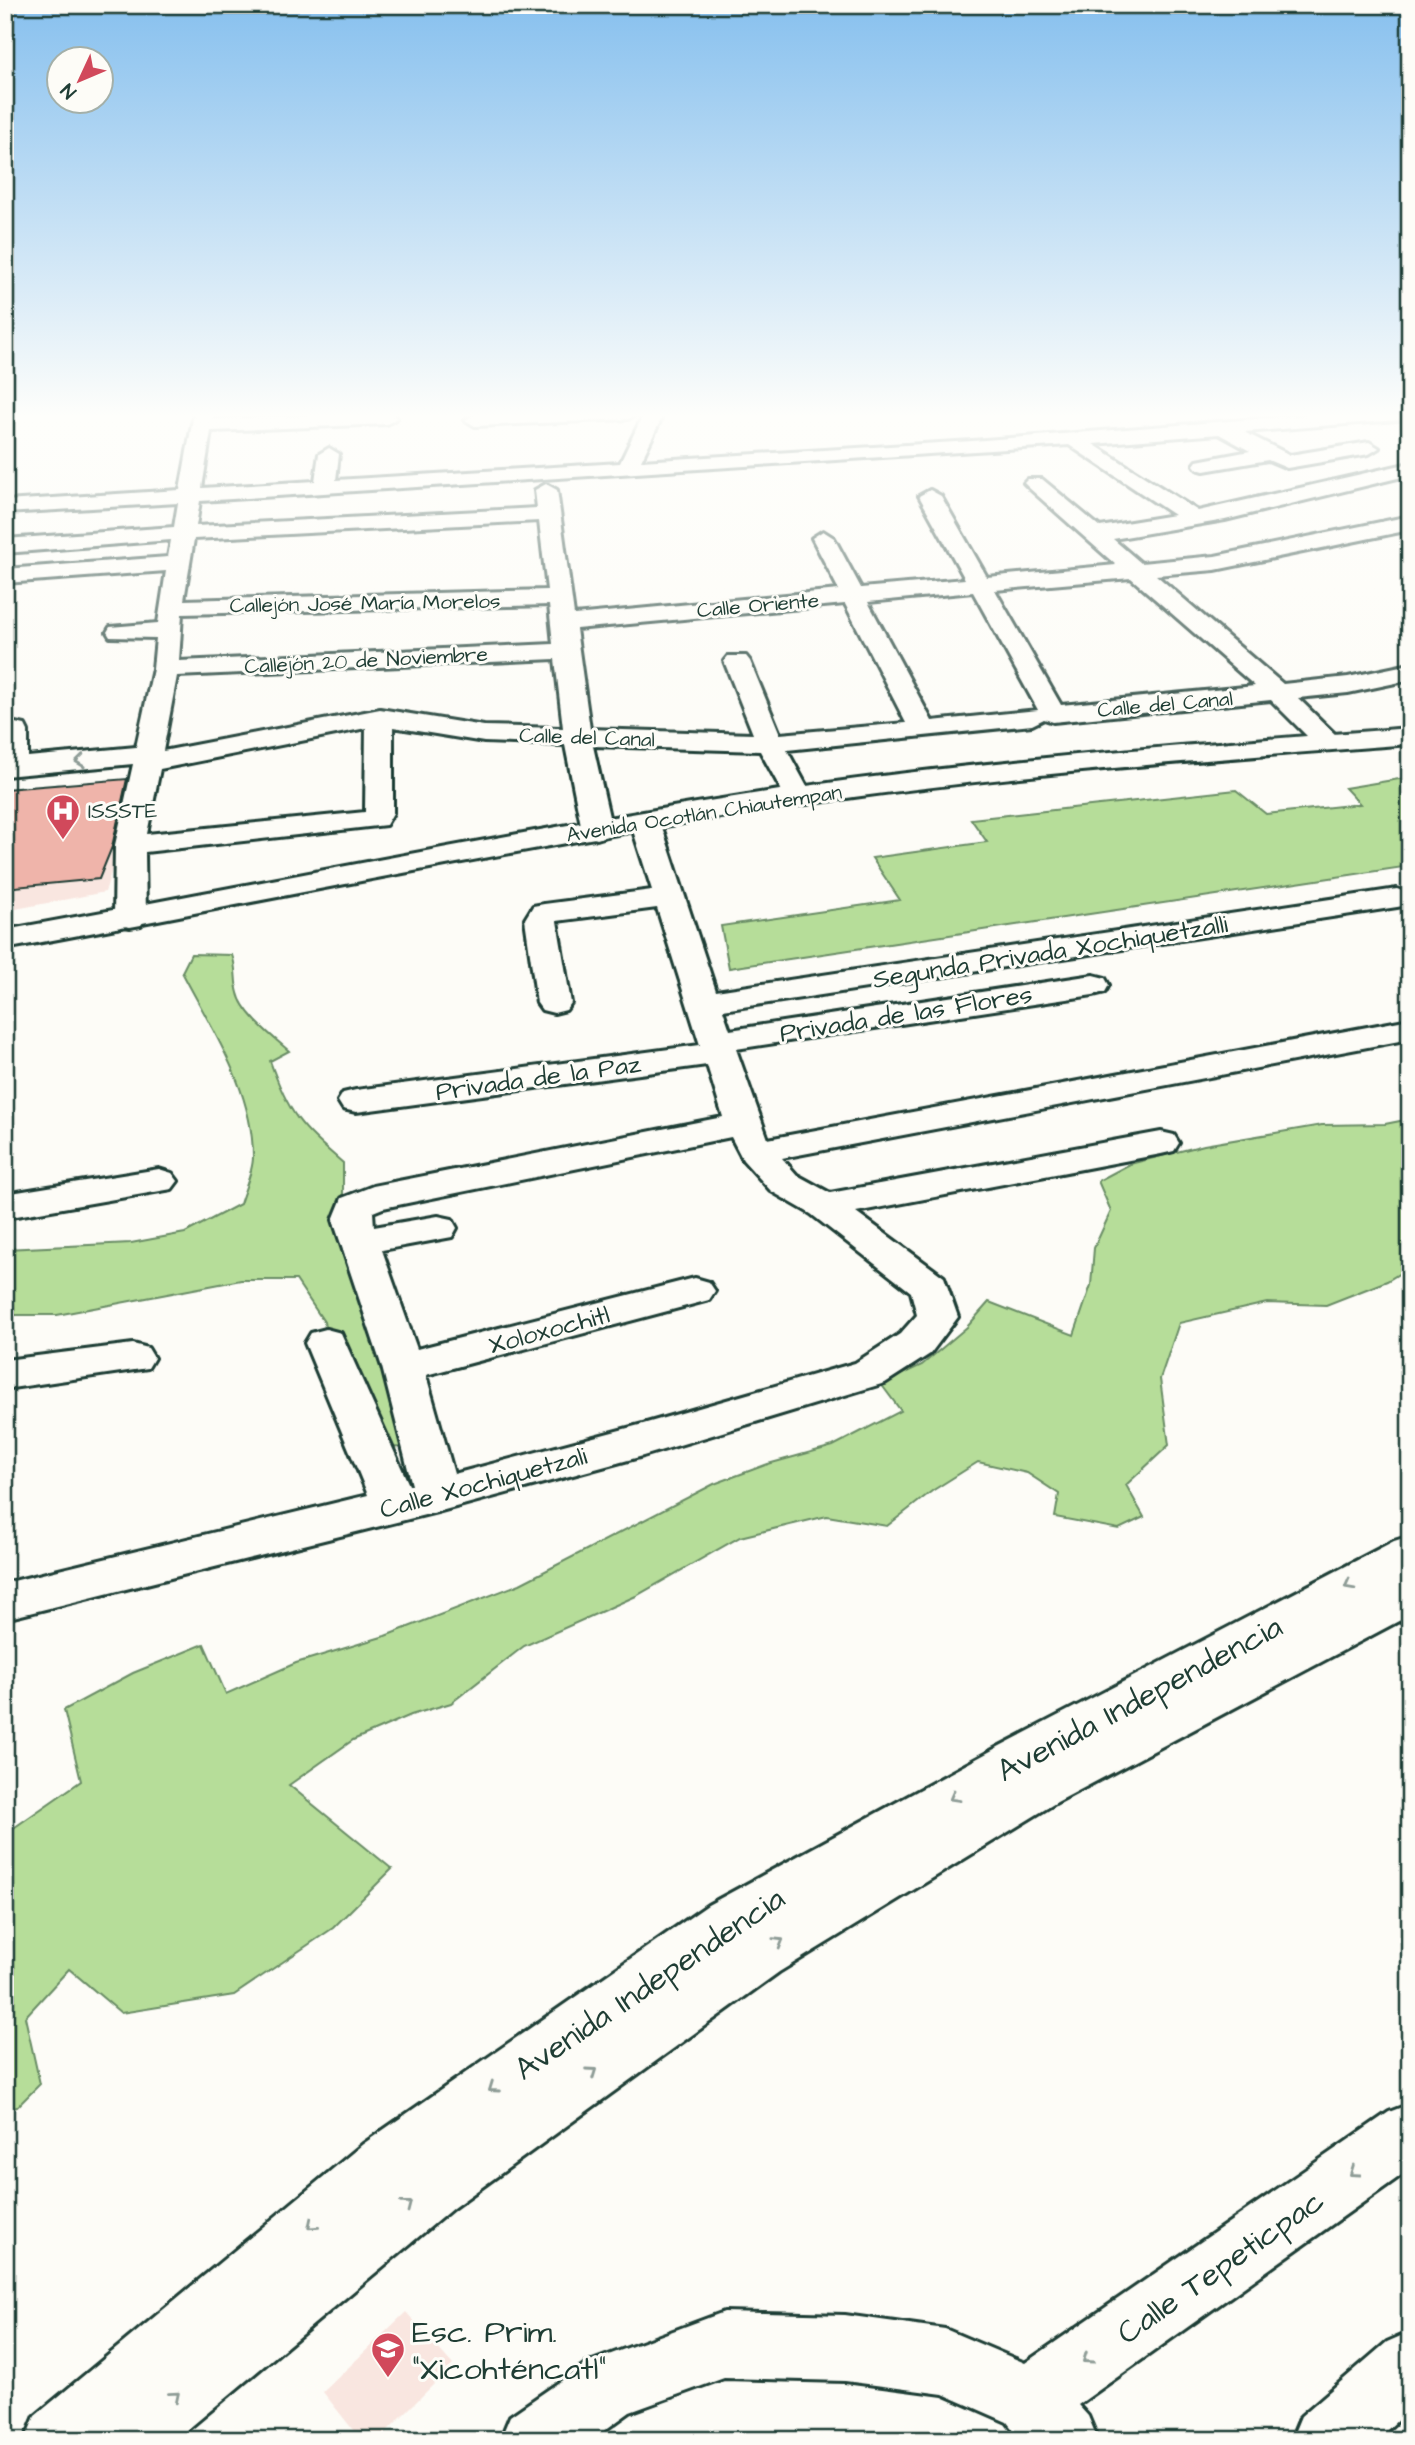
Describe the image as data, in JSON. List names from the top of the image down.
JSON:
{
  "streets": {
    "street": [
      "Callejón José María Morelos",
      "Calle Oriente",
      "Callejón 20 de Noviembre",
      "Calle del Canal",
      "Avenida Ocotlán Chiautempan",
      "Segunda Privada Xochiquetzalli",
      "Privada de las Flores",
      "Privada de la Paz",
      "Xoloxochitl",
      "Calle Xochiquetzali",
      "Avenida Independencia",
      "Calle Tepeticpac"
    ]
  },
  "crossings": [
    ["Privada de las Flores", "Privada de la Paz"]
  ],
  "one_way": ["Calle Tepeticpac"],
  "places": {
    "hospital": ["ISSSTE"],
    "school or university": ["Esc. Prim. \"Xicohténcatl\""]
  },
  "north": "bottom left"
}
